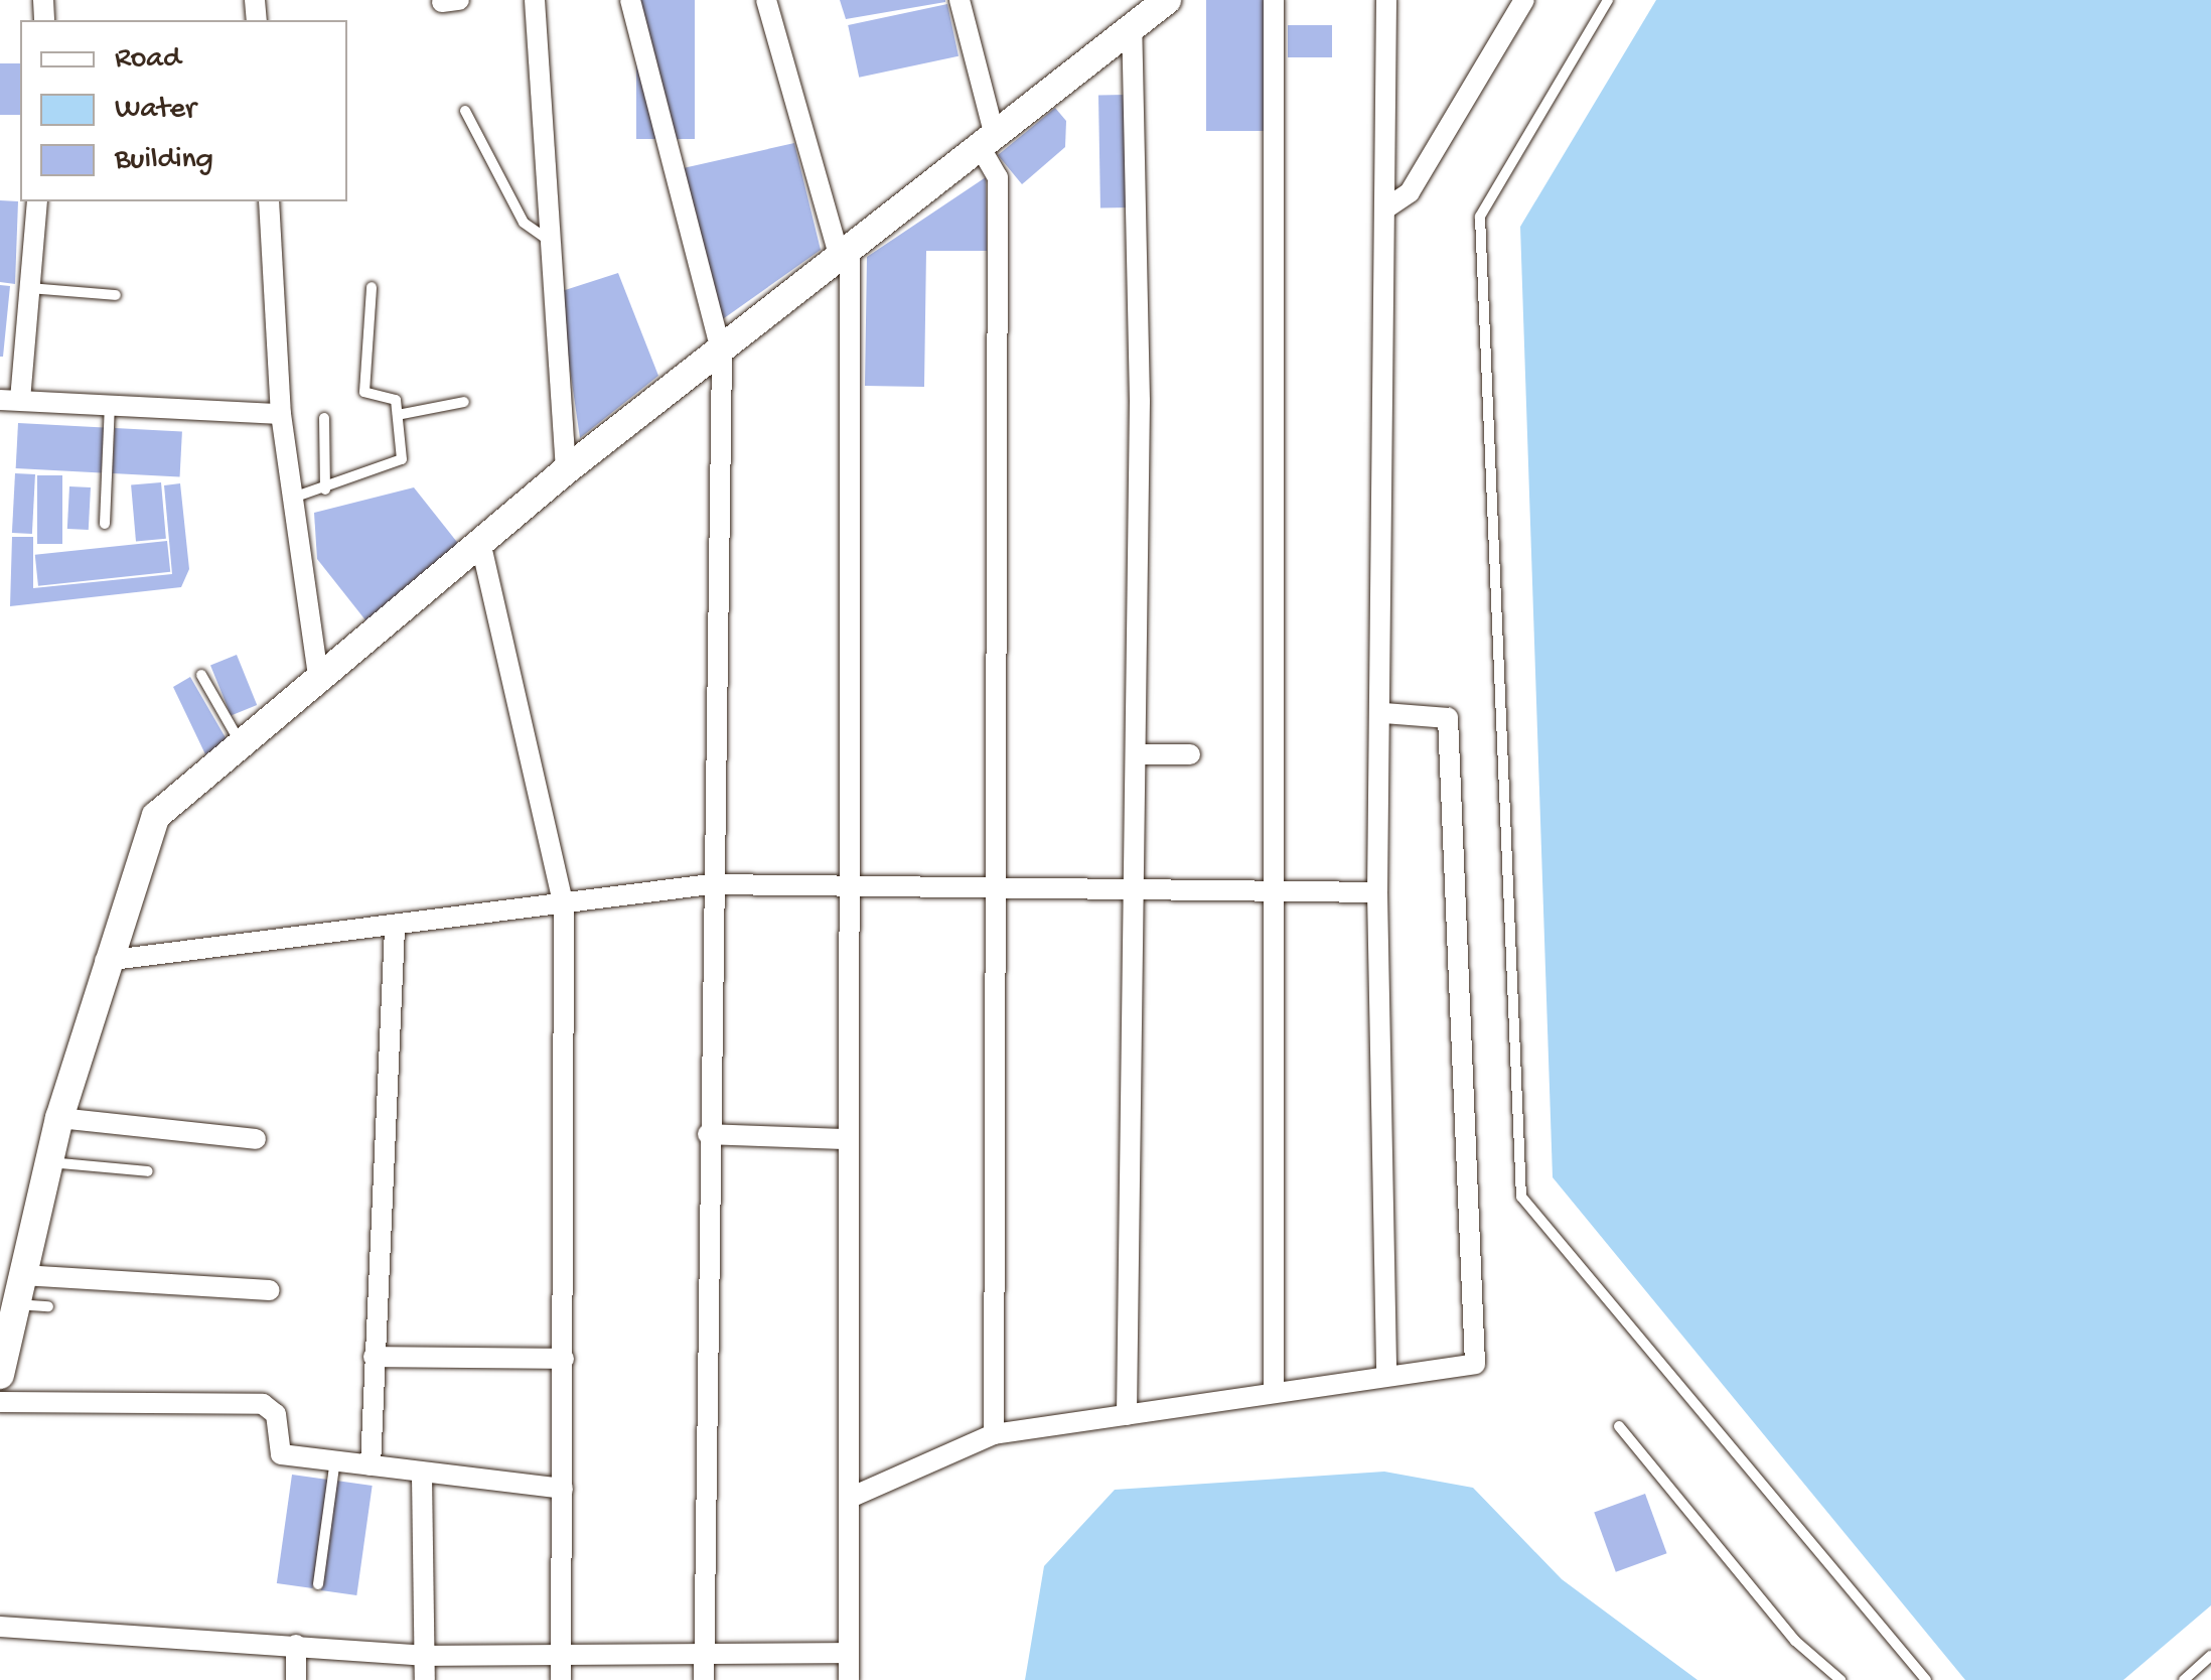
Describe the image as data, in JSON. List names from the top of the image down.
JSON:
{
  "legend": ["Road", "Water", "Building"]
}
